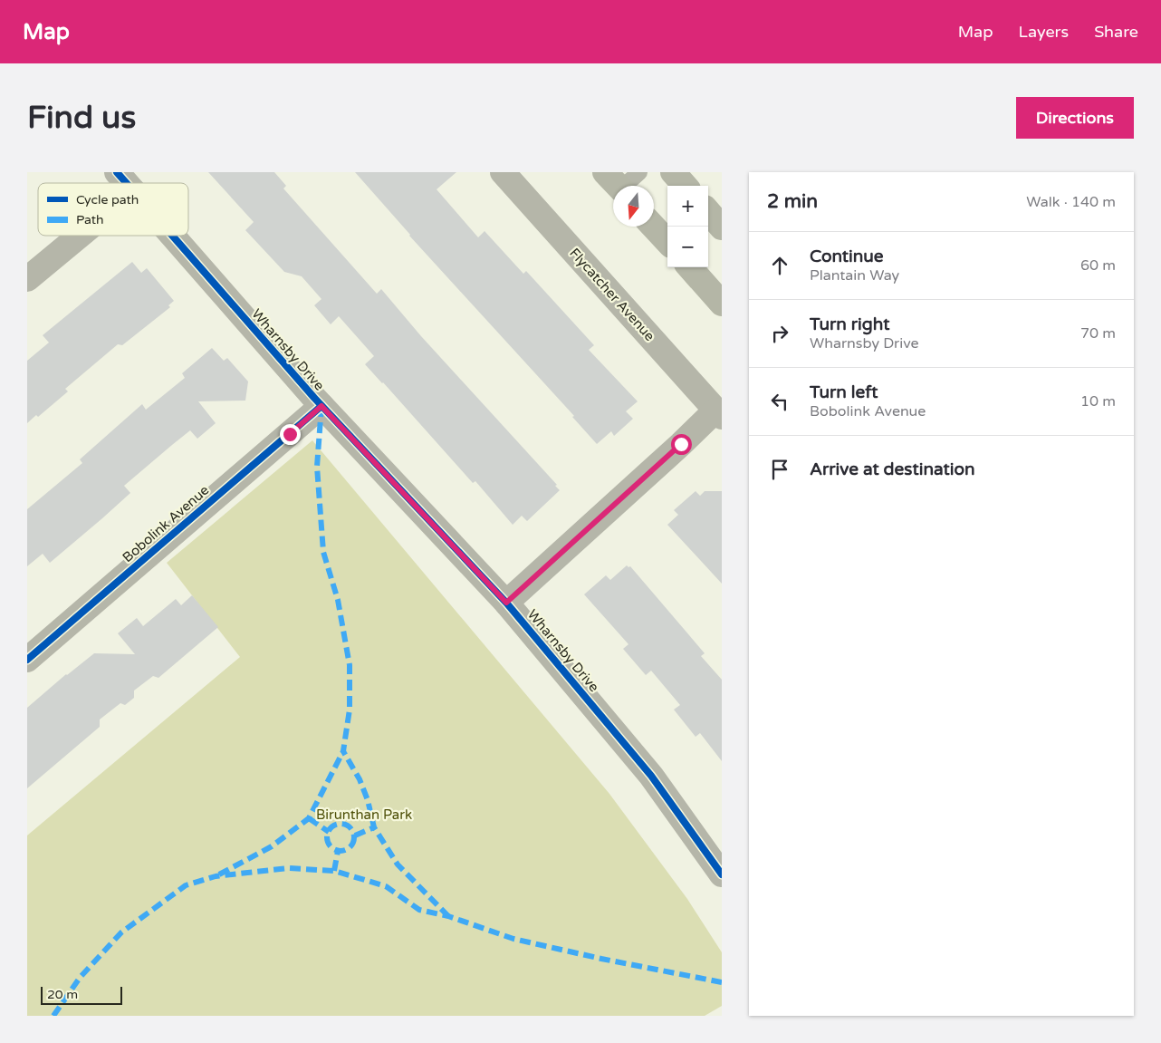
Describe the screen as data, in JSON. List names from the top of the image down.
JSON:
{
  "streets": {
    "street": ["Flycatcher Avenue", "Wharnsby Drive", "Bobolink Avenue"]
  },
  "crossings": [
    ["Wharnsby Drive", "Bobolink Avenue"]
  ],
  "parks": ["Birunthan Park"],
  "legend": ["Cycle path", "Path"],
  "scale_bar": "20 m",
  "north": "bottom",
  "page": {
    "header": "Map",
    "nav": ["Map", "Layers", "Share"],
    "buttons": "Directions",
    "title": "Find us",
    "heading": ["2 min", "Walk · 140 m"],
    "map_buttons": ["+", "−"],
    "list": [
      ["Continue", "Plantain Way", "60 m"],
      ["Turn right", "Wharnsby Drive", "70 m"],
      ["Turn left", "Bobolink Avenue", "10 m"],
      "Arrive at destination"
    ],
    "scale": "20 m"
  }
}
